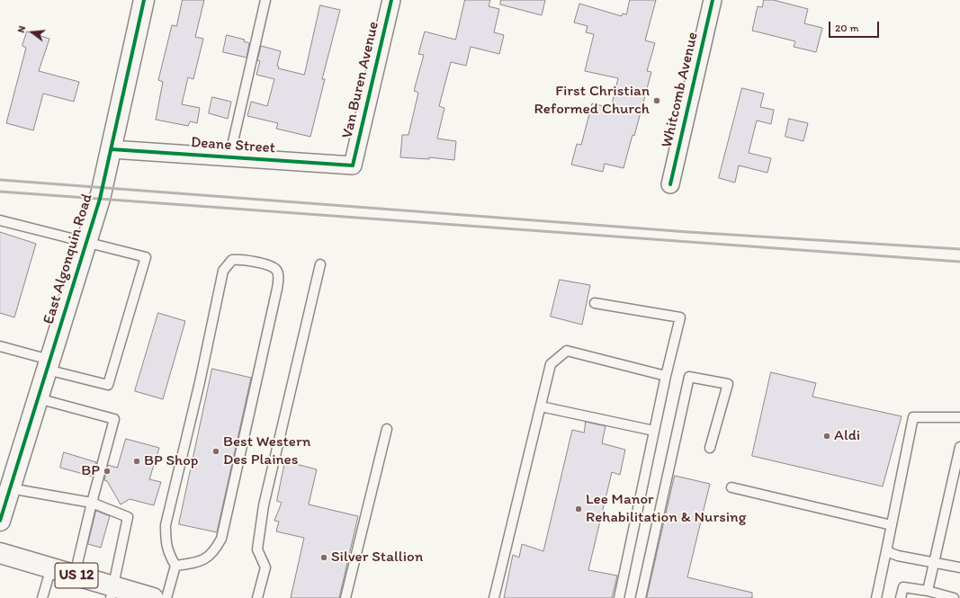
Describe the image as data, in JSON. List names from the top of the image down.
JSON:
{
  "streets": {
    "street": [
      "Van Buren Avenue",
      "Whitcomb Avenue",
      "Deane Street",
      "East Algonquin Road",
      "US 12"
    ]
  },
  "crossings": [
    ["Van Buren Avenue", "Deane Street"],
    ["Deane Street", "East Algonquin Road"]
  ],
  "places": [
    "First Christian Reformed Church",
    "Aldi",
    "Best Western Des Plaines",
    "BP Shop",
    "BP",
    "Lee Manor Rehabilitation & Nursing",
    "Silver Stallion"
  ],
  "scale_bar": "20 m",
  "north": "left"
}
